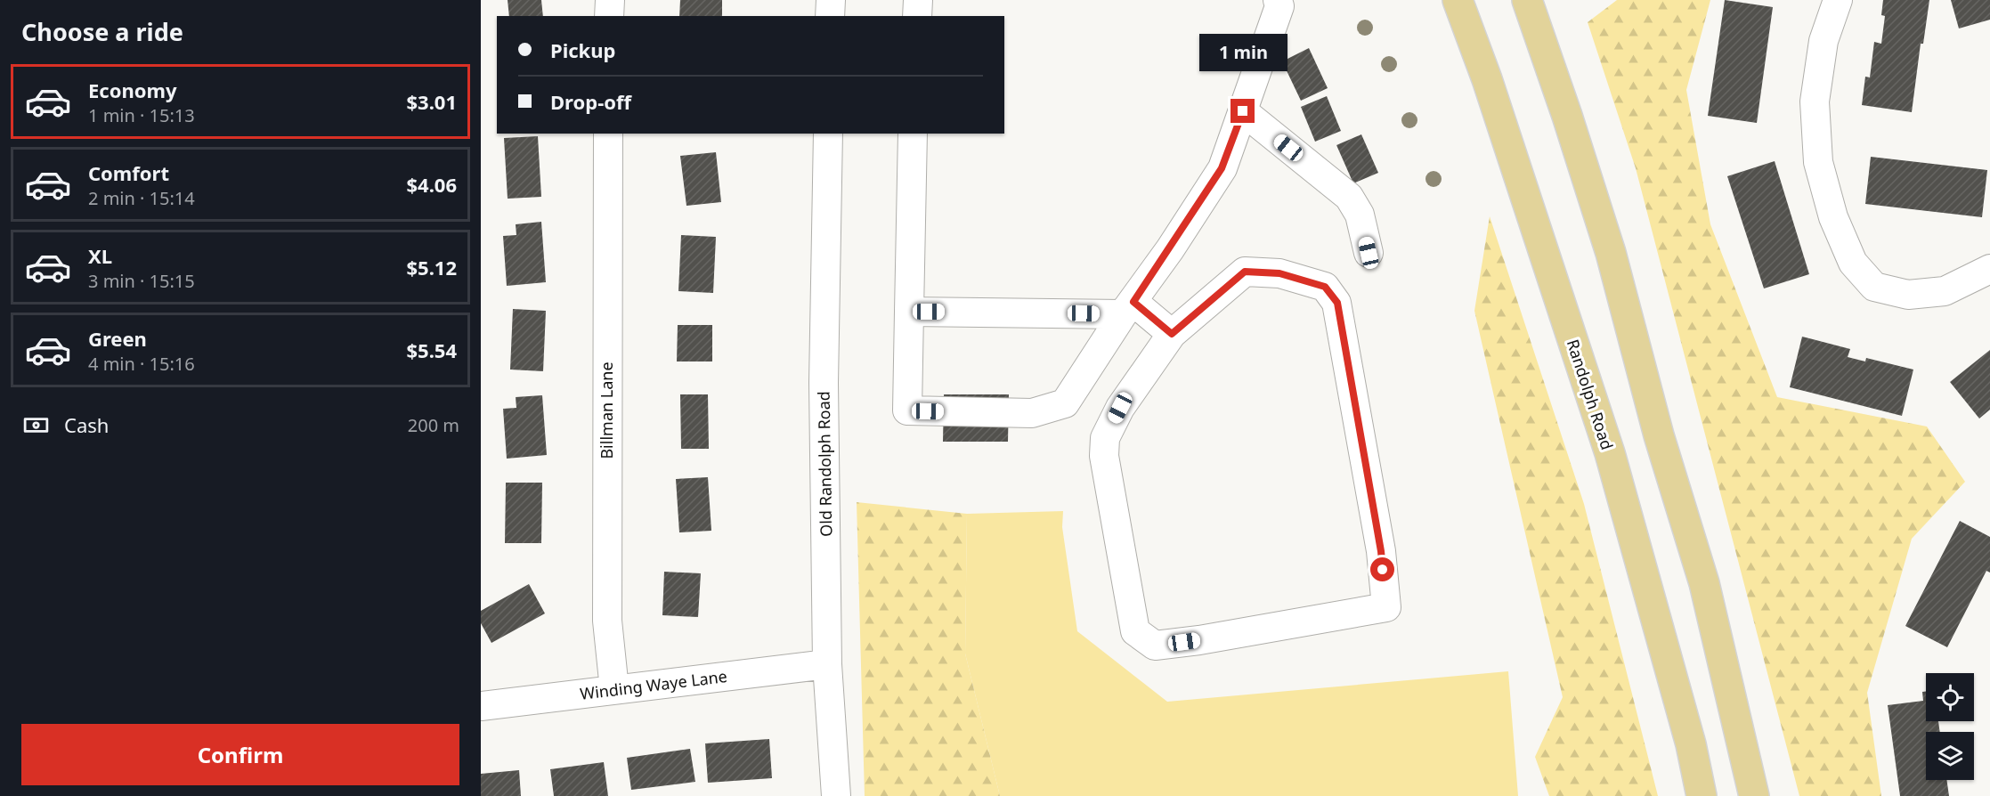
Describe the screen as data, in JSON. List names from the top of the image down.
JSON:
{
  "streets": {
    "main road": ["Randolph Road"],
    "street": ["Billman Lane", "Old Randolph Road", "Winding Waye Lane"]
  },
  "crossings": [
    ["Billman Lane", "Winding Waye Lane"],
    ["Old Randolph Road", "Winding Waye Lane"]
  ],
  "page": {
    "heading": "Choose a ride",
    "banner": ["Pickup", "Drop-off"],
    "bubble": "1 min",
    "list": [
      {
        "name": "Economy",
        "note": "1 min · 15:13",
        "value": "$3.01"
      },
      {
        "name": "Comfort",
        "note": "2 min · 15:14",
        "value": "$4.06"
      },
      {
        "name": "XL",
        "note": "3 min · 15:15",
        "value": "$5.12"
      },
      {
        "name": "Green",
        "note": "4 min · 15:16",
        "value": "$5.54"
      }
    ],
    "pay": ["Cash", "200 m"],
    "buttons": "Confirm"
  }
}
